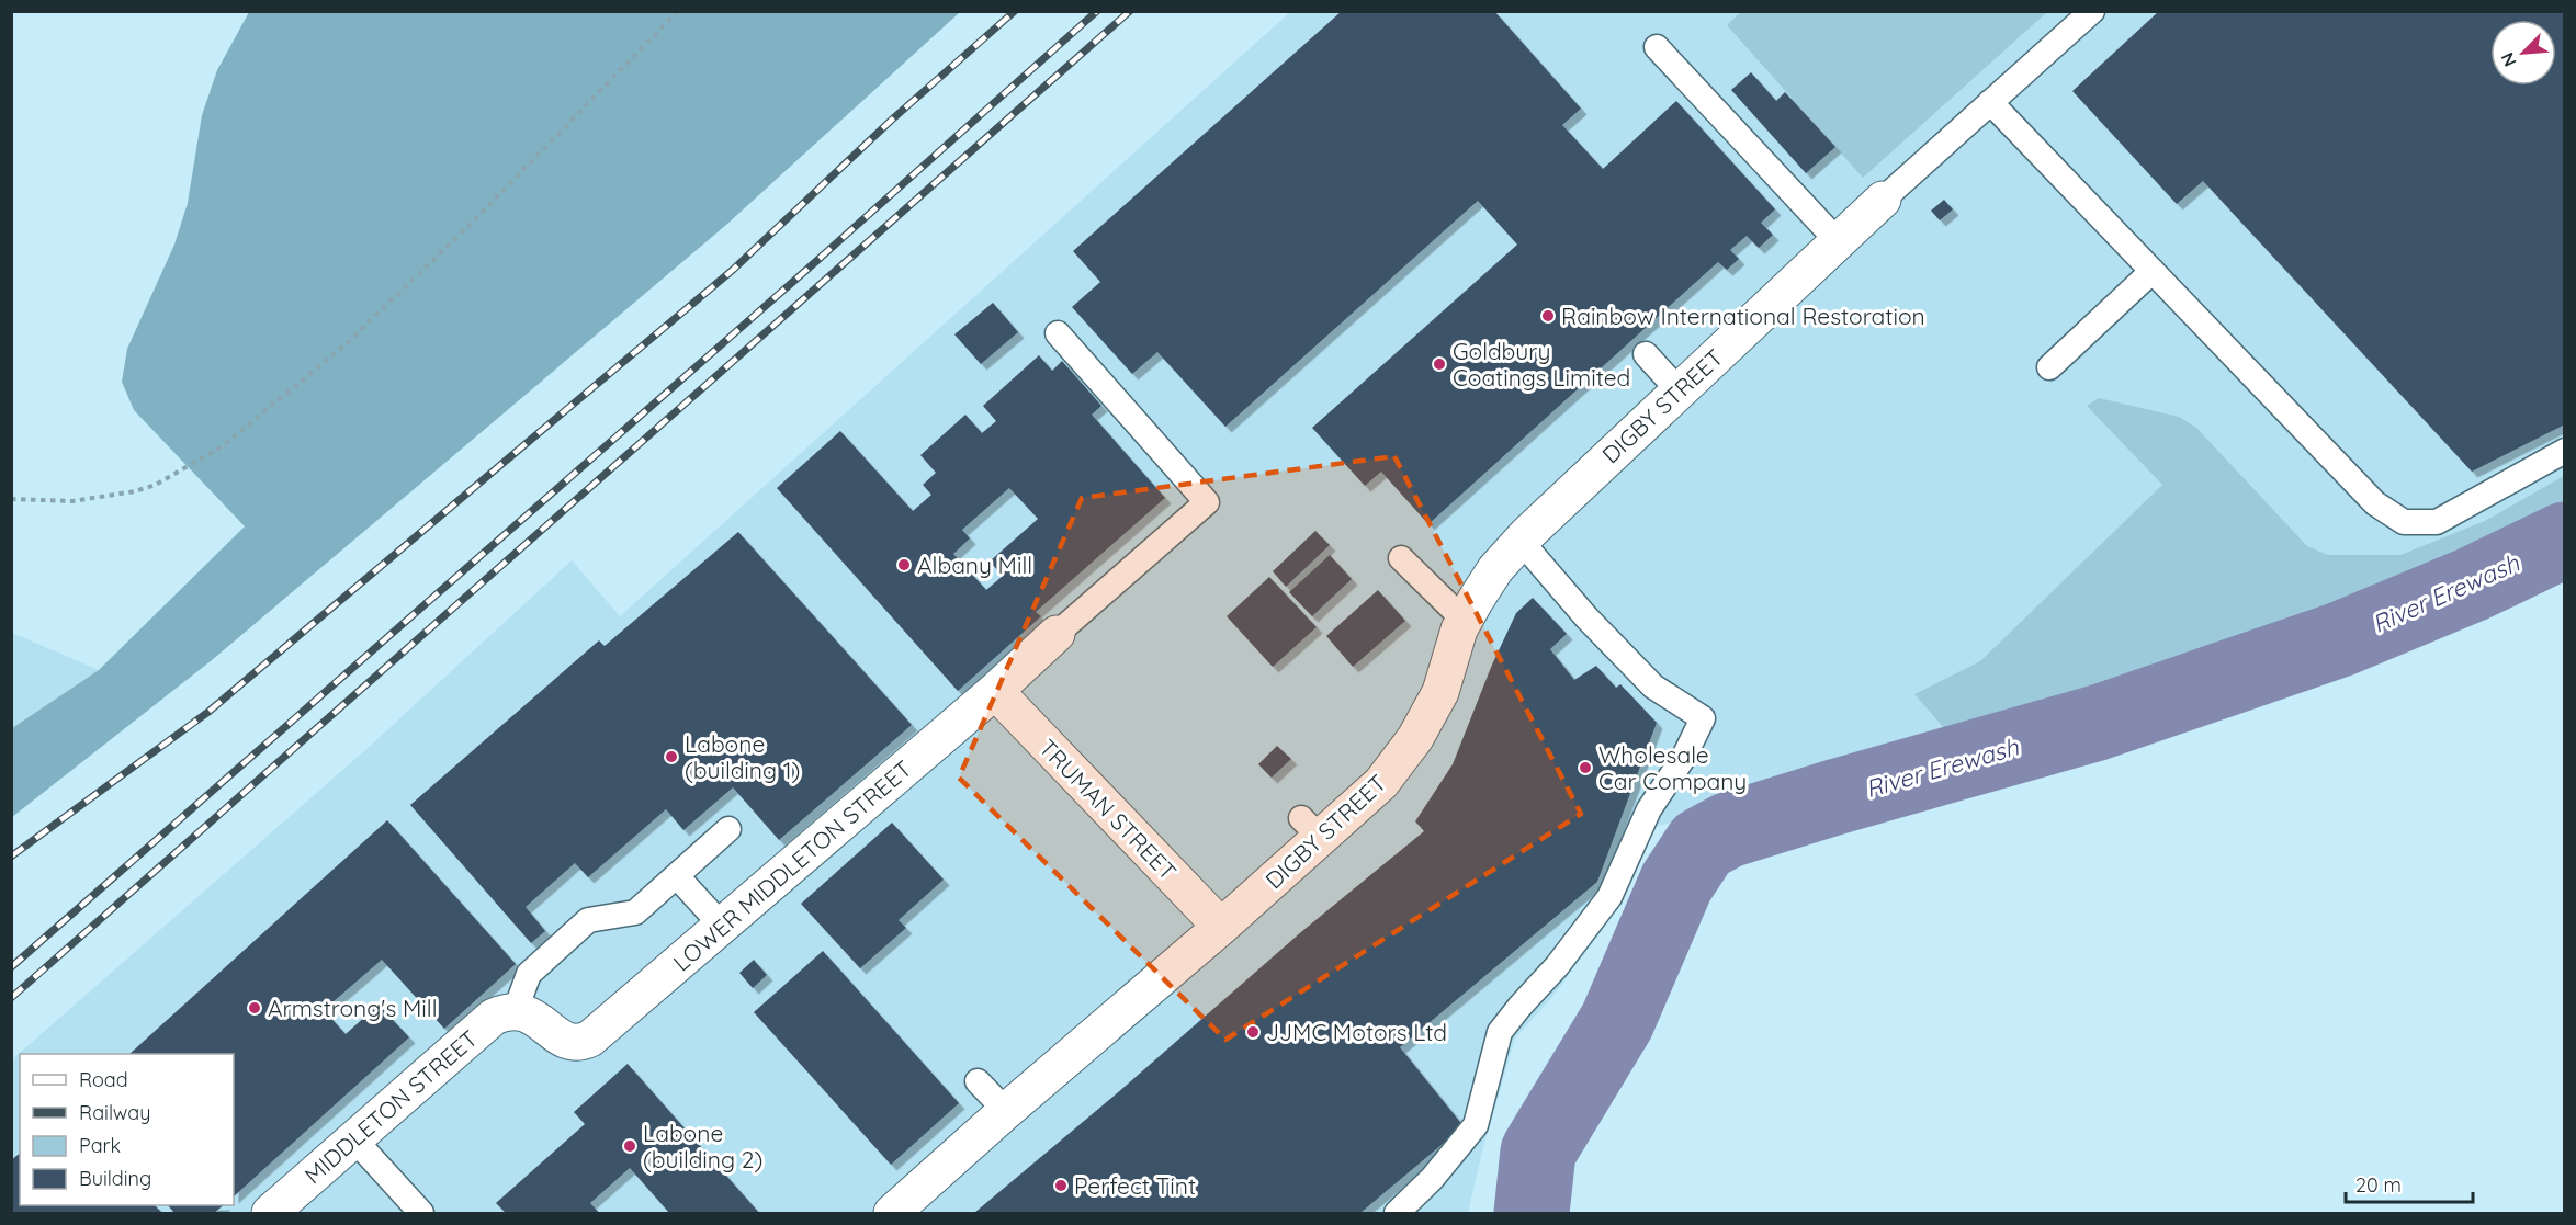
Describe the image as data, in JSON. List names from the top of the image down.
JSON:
{
  "streets": {
    "street": [
      "DIGBY STREET",
      "TRUMAN STREET",
      "LOWER MIDDLETON STREET",
      "MIDDLETON STREET"
    ]
  },
  "crossings": [
    ["DIGBY STREET", "TRUMAN STREET"],
    ["TRUMAN STREET", "LOWER MIDDLETON STREET"],
    ["LOWER MIDDLETON STREET", "MIDDLETON STREET"]
  ],
  "water": ["River Erewash"],
  "places": [
    "Rainbow International Restoration",
    "Goldbury Coatings Limited",
    "Albany Mill",
    "Labone (building 1)",
    "Wholesale Car Company",
    "Armstrong's Mill",
    "JJMC Motors Ltd",
    "Labone (building 2)",
    "Perfect Tint"
  ],
  "legend": [
    "Road",
    "Railway",
    "Park",
    "Building"
  ],
  "scale_bar": "20 m",
  "north": "bottom left"
}
